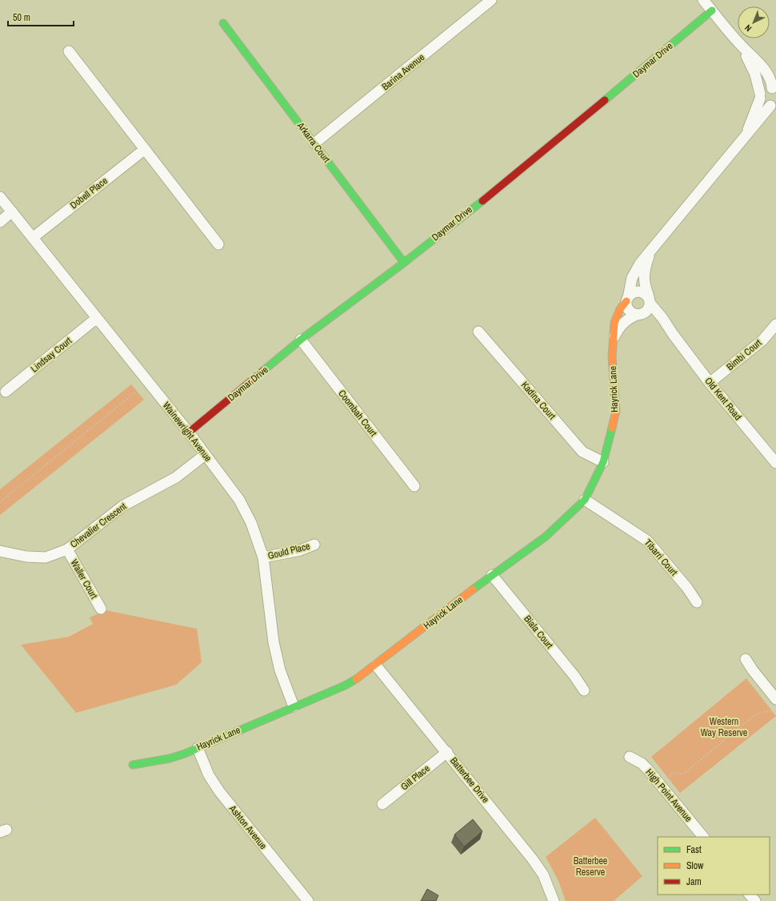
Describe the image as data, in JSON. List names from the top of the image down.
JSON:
{
  "streets": {
    "street": [
      "Daymar Drive",
      "Barina Avenue",
      "Arkarra Court",
      "Dobell Place",
      "Lindsay Court",
      "Bimbi Court",
      "Hayrick Lane",
      "Old Kent Road",
      "Kadina Court",
      "Coombah Court",
      "Wainewright Avenue",
      "Chevalier Crescent",
      "Gould Place",
      "Tibarri Court",
      "Waller Court",
      "Biala Court",
      "Gill Place",
      "Batterbee Drive",
      "High Point Avenue",
      "Ashton Avenue"
    ]
  },
  "crossings": [
    ["Daymar Drive", "Arkarra Court"],
    ["Daymar Drive", "Coombah Court"],
    ["Daymar Drive", "Wainewright Avenue"],
    ["Barina Avenue", "Arkarra Court"],
    ["Dobell Place", "Wainewright Avenue"],
    ["Lindsay Court", "Wainewright Avenue"],
    ["Bimbi Court", "Old Kent Road"],
    ["Hayrick Lane", "Old Kent Road"],
    ["Hayrick Lane", "Kadina Court"],
    ["Hayrick Lane", "Wainewright Avenue"],
    ["Hayrick Lane", "Tibarri Court"],
    ["Hayrick Lane", "Biala Court"],
    ["Hayrick Lane", "Batterbee Drive"],
    ["Hayrick Lane", "Ashton Avenue"],
    ["Wainewright Avenue", "Chevalier Crescent"],
    ["Wainewright Avenue", "Gould Place"],
    ["Chevalier Crescent", "Waller Court"],
    ["Gill Place", "Batterbee Drive"]
  ],
  "parks": ["Western Way Reserve", "Batterbee Reserve"],
  "legend": ["Fast", "Slow", "Jam"],
  "scale_bar": "50 m",
  "north": "bottom left"
}
